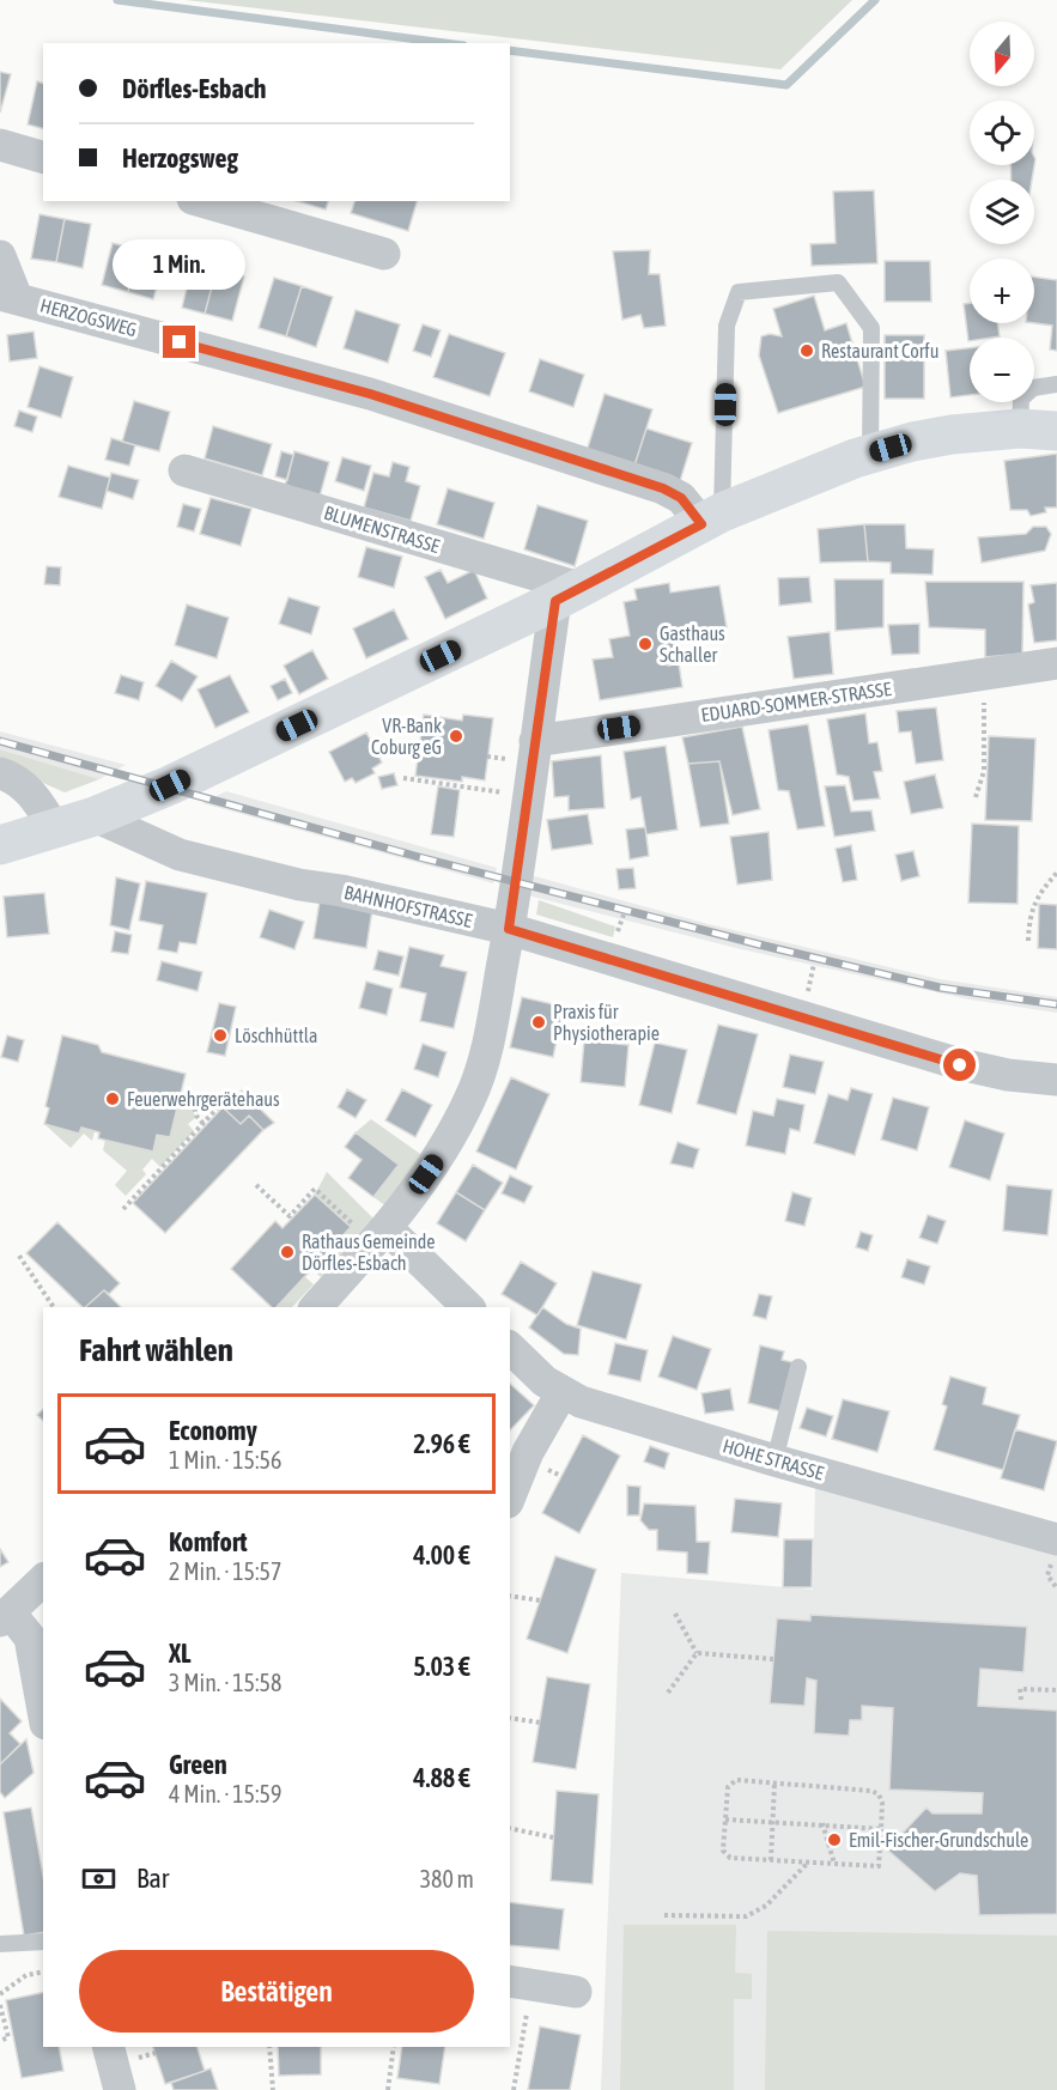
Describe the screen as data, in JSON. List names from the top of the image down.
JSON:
{
  "streets": {
    "street": [
      "HERZOGSWEG",
      "BLUMENSTRASSE",
      "EDUARD-SOMMER-STRASSE",
      "BAHNHOFSTRASSE",
      "HOHE STRASSE"
    ]
  },
  "places": [
    "Restaurant Corfu",
    "Gasthaus Schaller",
    "VR-Bank Coburg eG",
    "Praxis für Physiotherapie",
    "Löschhüttla",
    "Feuerwehrgerätehaus",
    "Rathaus Gemeinde Dörfles-Esbach",
    "Emil-Fischer-Grundschule"
  ],
  "north": "bottom",
  "page": {
    "map_buttons": ["+", "−"],
    "banner": ["Dörfles-Esbach", "Herzogsweg"],
    "bubble": "1 Min.",
    "heading": "Fahrt wählen",
    "list": [
      {
        "name": "Economy",
        "note": "1 Min. · 15:56",
        "value": "2.96 €"
      },
      {
        "name": "Komfort",
        "note": "2 Min. · 15:57",
        "value": "4.00 €"
      },
      {
        "name": "XL",
        "note": "3 Min. · 15:58",
        "value": "5.03 €"
      },
      {
        "name": "Green",
        "note": "4 Min. · 15:59",
        "value": "4.88 €"
      }
    ],
    "pay": ["Bar", "380 m"],
    "buttons": "Bestätigen"
  }
}
